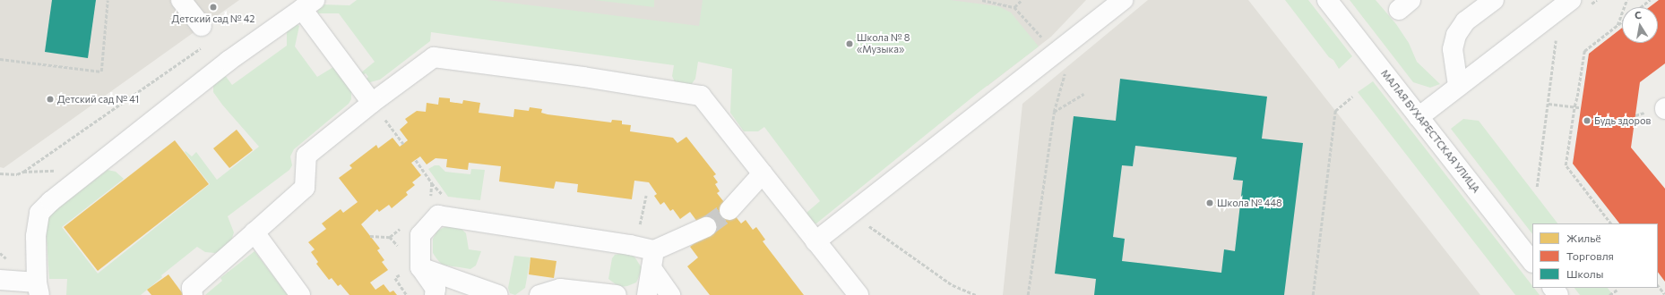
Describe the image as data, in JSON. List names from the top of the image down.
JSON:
{
  "streets": {
    "street": ["МАЛАЯ БУХАРЕСТСКАЯ УЛИЦА"]
  },
  "places": [
    "Детский сад № 42",
    "Школа № 8 «Музыка»",
    "Детский сад № 41",
    "Будь здоров",
    "Школа № 448"
  ],
  "legend": ["Жильё", "Торговля", "Школы"],
  "north": "top"
}
